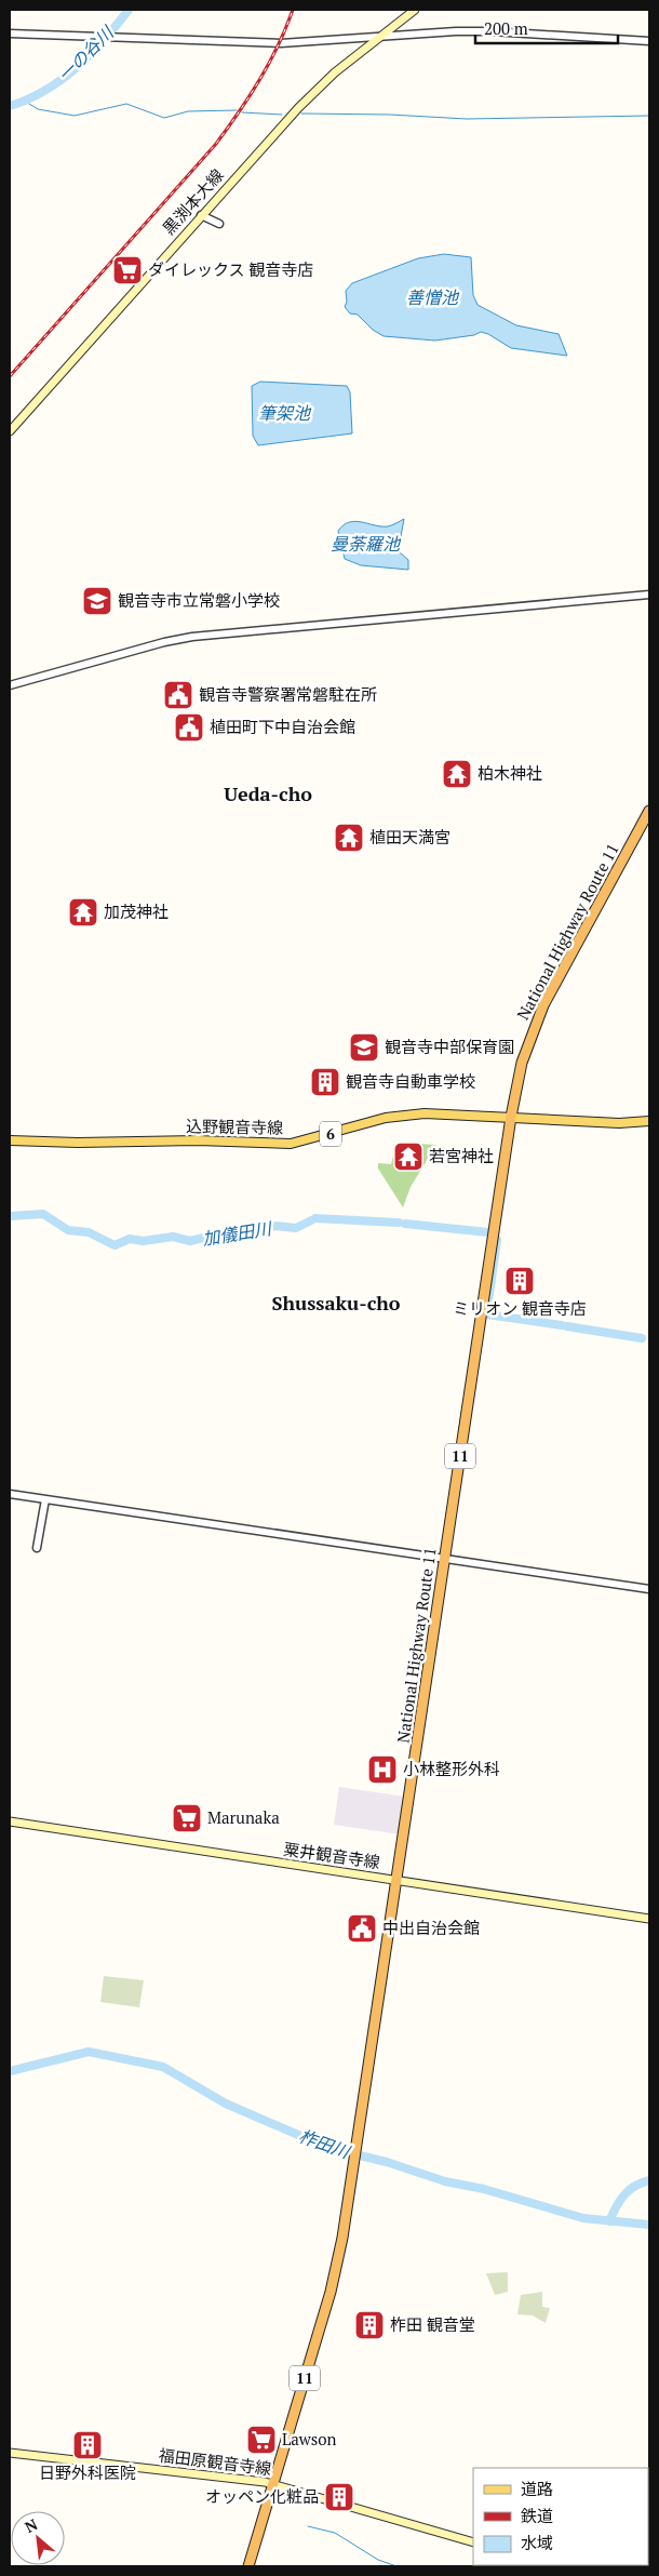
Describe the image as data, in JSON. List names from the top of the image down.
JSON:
{
  "streets": {
    "highway": ["National Highway Route 11", "11"],
    "main road": [
      "黒渕本大線",
      "込野観音寺線",
      "6",
      "粟井観音寺線",
      "福田原観音寺線"
    ]
  },
  "crossings": [
    ["National Highway Route 11", "込野観音寺線"],
    ["National Highway Route 11", "粟井観音寺線"],
    ["National Highway Route 11", "福田原観音寺線"]
  ],
  "districts": ["Ueda-cho", "Shussaku-cho"],
  "water": [
    "一の谷川",
    "善憎池",
    "筆架池",
    "曼荼羅池",
    "加儀田川",
    "柞田川"
  ],
  "places": {
    "supermarket": ["ダイレックス 観音寺店", "Marunaka", "Lawson"],
    "school or university": ["観音寺市立常磐小学校", "観音寺中部保育園"],
    "public building": ["観音寺警察署常磐駐在所", "植田町下中自治会館", "中出自治会館"],
    "temple": [
      "柏木神社",
      "植田天満宮",
      "加茂神社",
      "若宮神社"
    ],
    "building": [
      "観音寺自動車学校",
      "ミリオン 観音寺店",
      "柞田 観音堂",
      "日野外科医院",
      "オッペン化粧品"
    ],
    "hospital": ["小林整形外科"]
  },
  "legend": ["道路", "鉄道", "水域"],
  "scale_bar": "200 m",
  "north": "top left"
}
